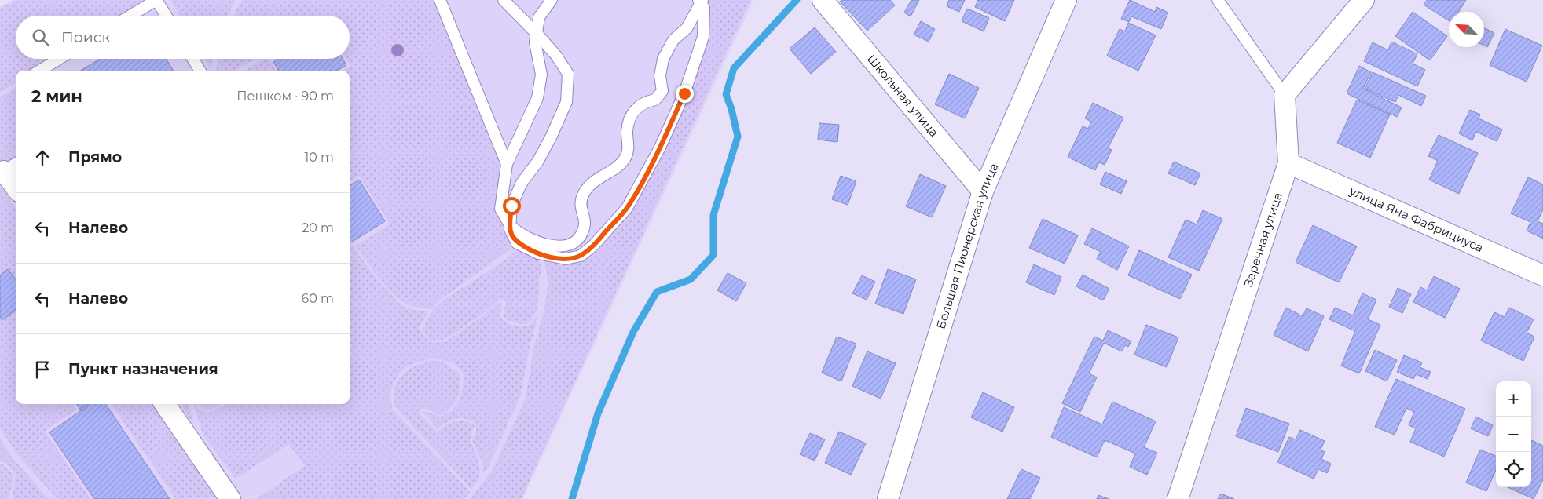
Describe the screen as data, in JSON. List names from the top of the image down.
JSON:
{
  "streets": {
    "street": [
      "Школьная улица",
      "улица Яна Фабрициуса",
      "Заречная улица",
      "Большая Пионерская улица"
    ]
  },
  "crossings": [
    ["Школьная улица", "Большая Пионерская улица"],
    ["улица Яна Фабрициуса", "Заречная улица"]
  ],
  "north": "top left",
  "page": {
    "search": "Поиск",
    "heading": ["2 мин", "Пешком · 90 m"],
    "list": [
      ["Прямо", "10 m"],
      ["Налево", "20 m"],
      ["Налево", "60 m"],
      "Пункт назначения"
    ],
    "map_buttons": ["+", "−"]
  }
}
